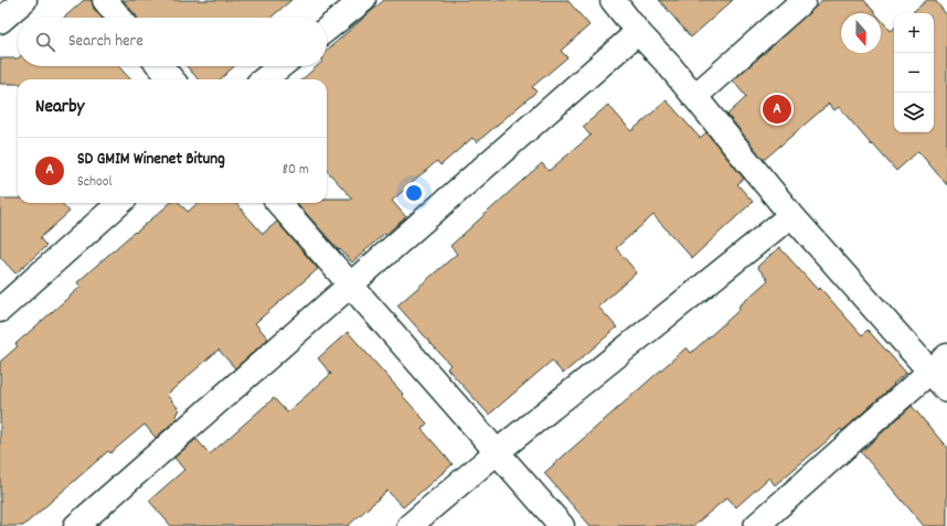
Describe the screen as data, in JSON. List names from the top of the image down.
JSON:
{
  "north": "bottom",
  "page": {
    "map_buttons": ["+", "−"],
    "search": "Search here",
    "heading": "Nearby",
    "pins": "A",
    "list": [
      {
        "mark": "A",
        "name": "SD GMIM Winenet Bitung",
        "note": "School",
        "value": "80 m"
      }
    ]
  }
}
